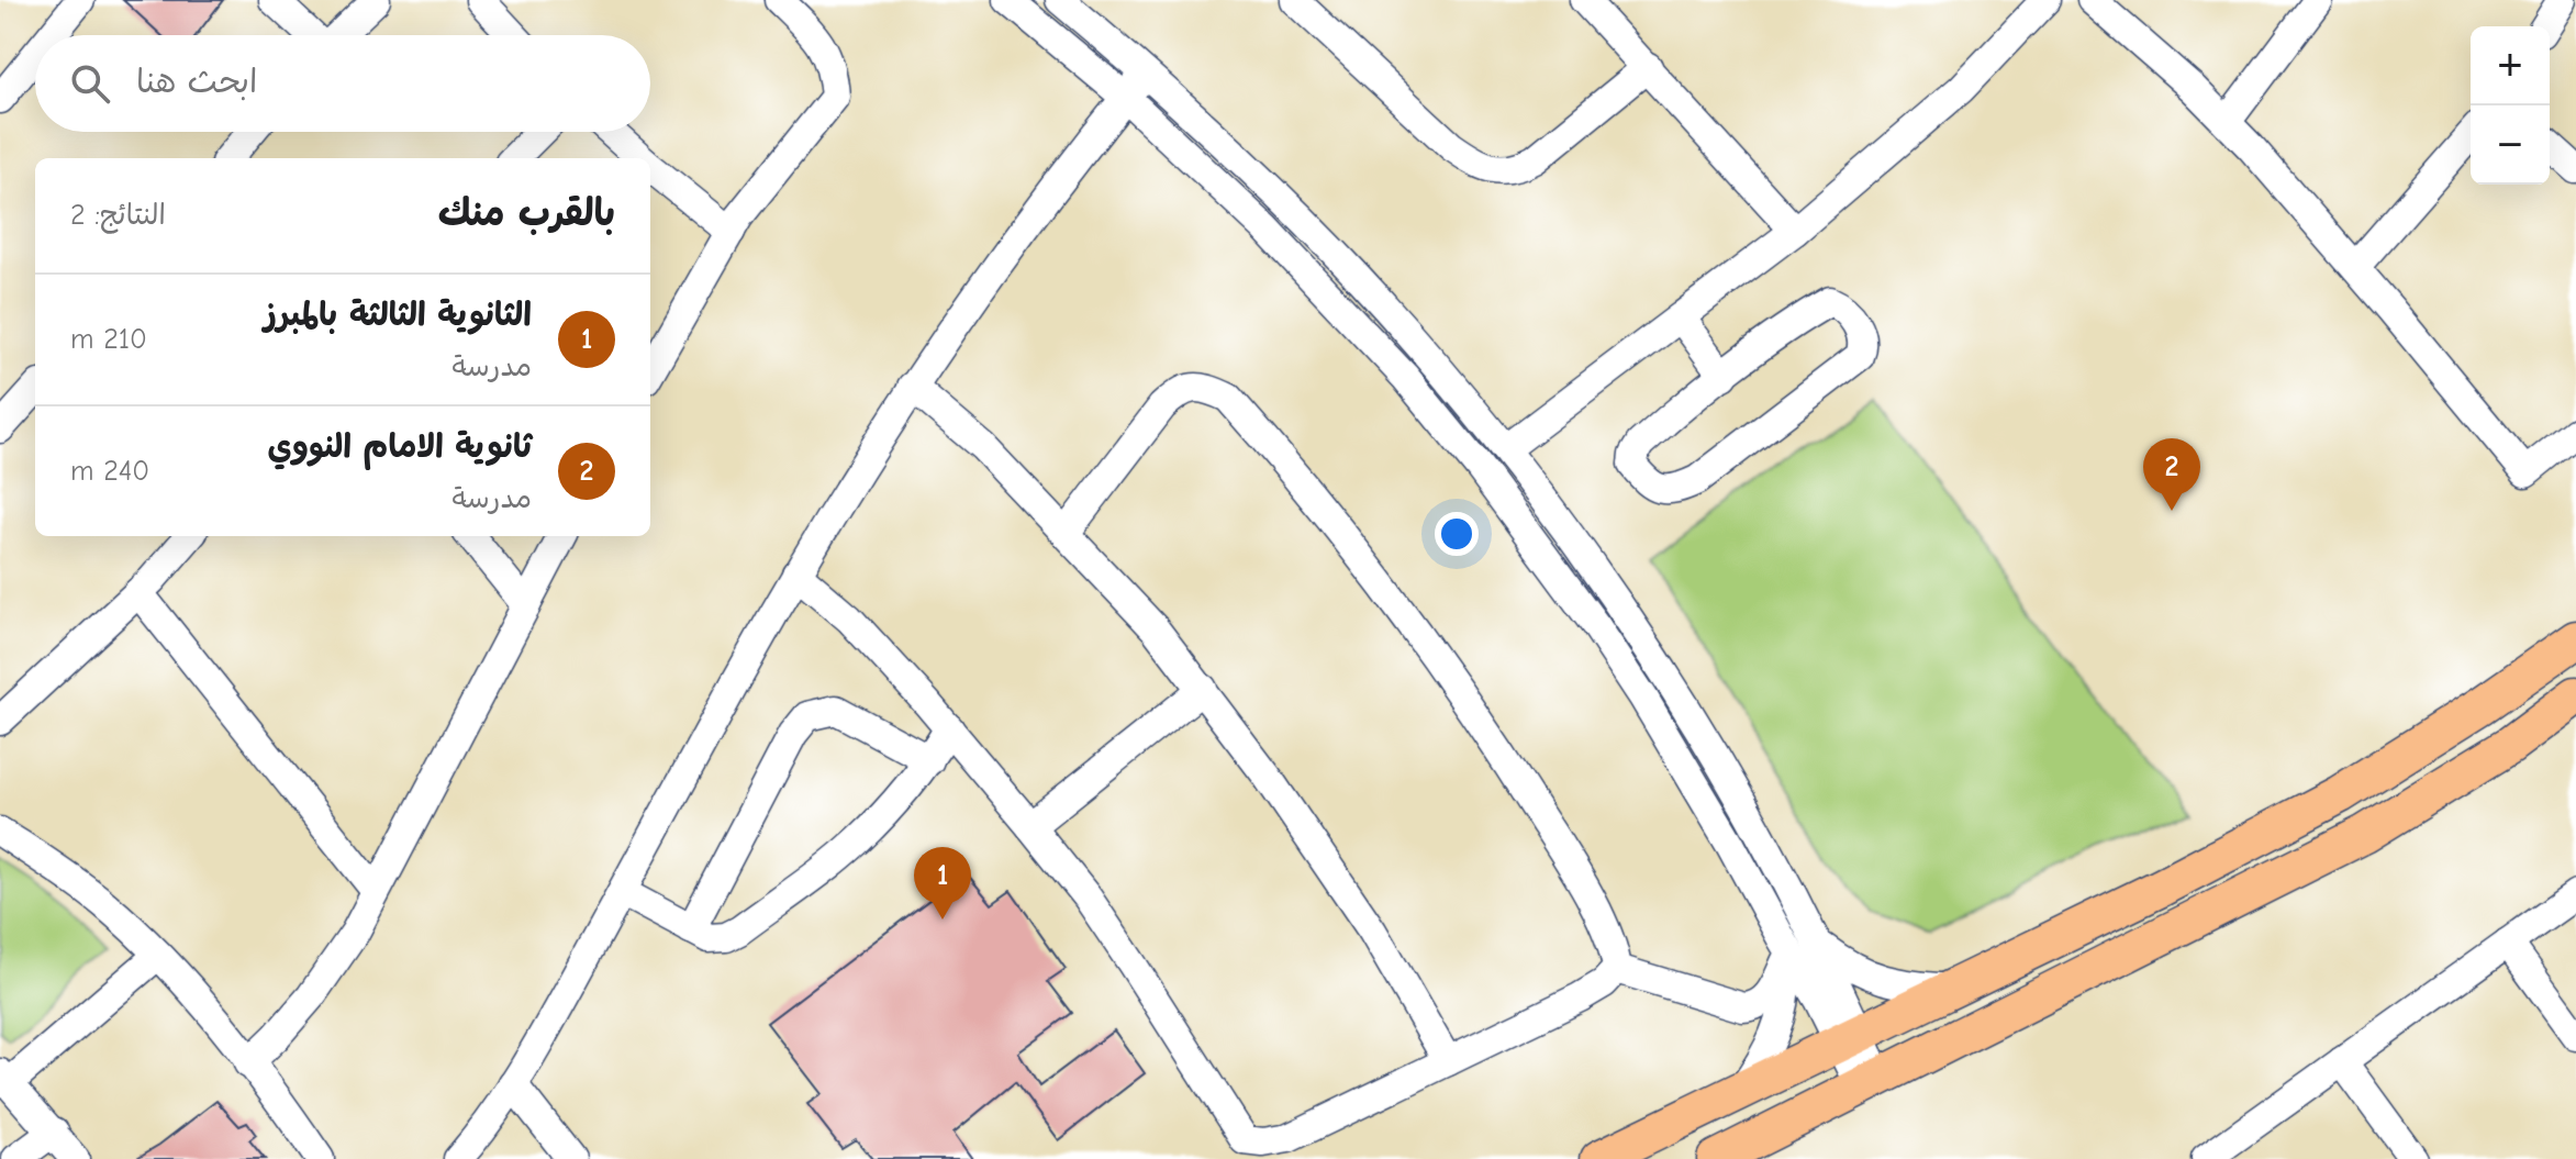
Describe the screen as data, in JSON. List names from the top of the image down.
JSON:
{
  "page": {
    "map_buttons": ["+", "−"],
    "search": "ابحث هنا",
    "heading": ["بالقرب منك", "النتائج: 2"],
    "list": [
      {
        "mark": "1",
        "name": "الثانوية الثالثة بالمبرز",
        "note": "مدرسة",
        "value": "210 m"
      },
      {
        "mark": "2",
        "name": "ثانوية الامام النووي",
        "note": "مدرسة",
        "value": "240 m"
      }
    ],
    "pins": ["2", "1"]
  }
}
